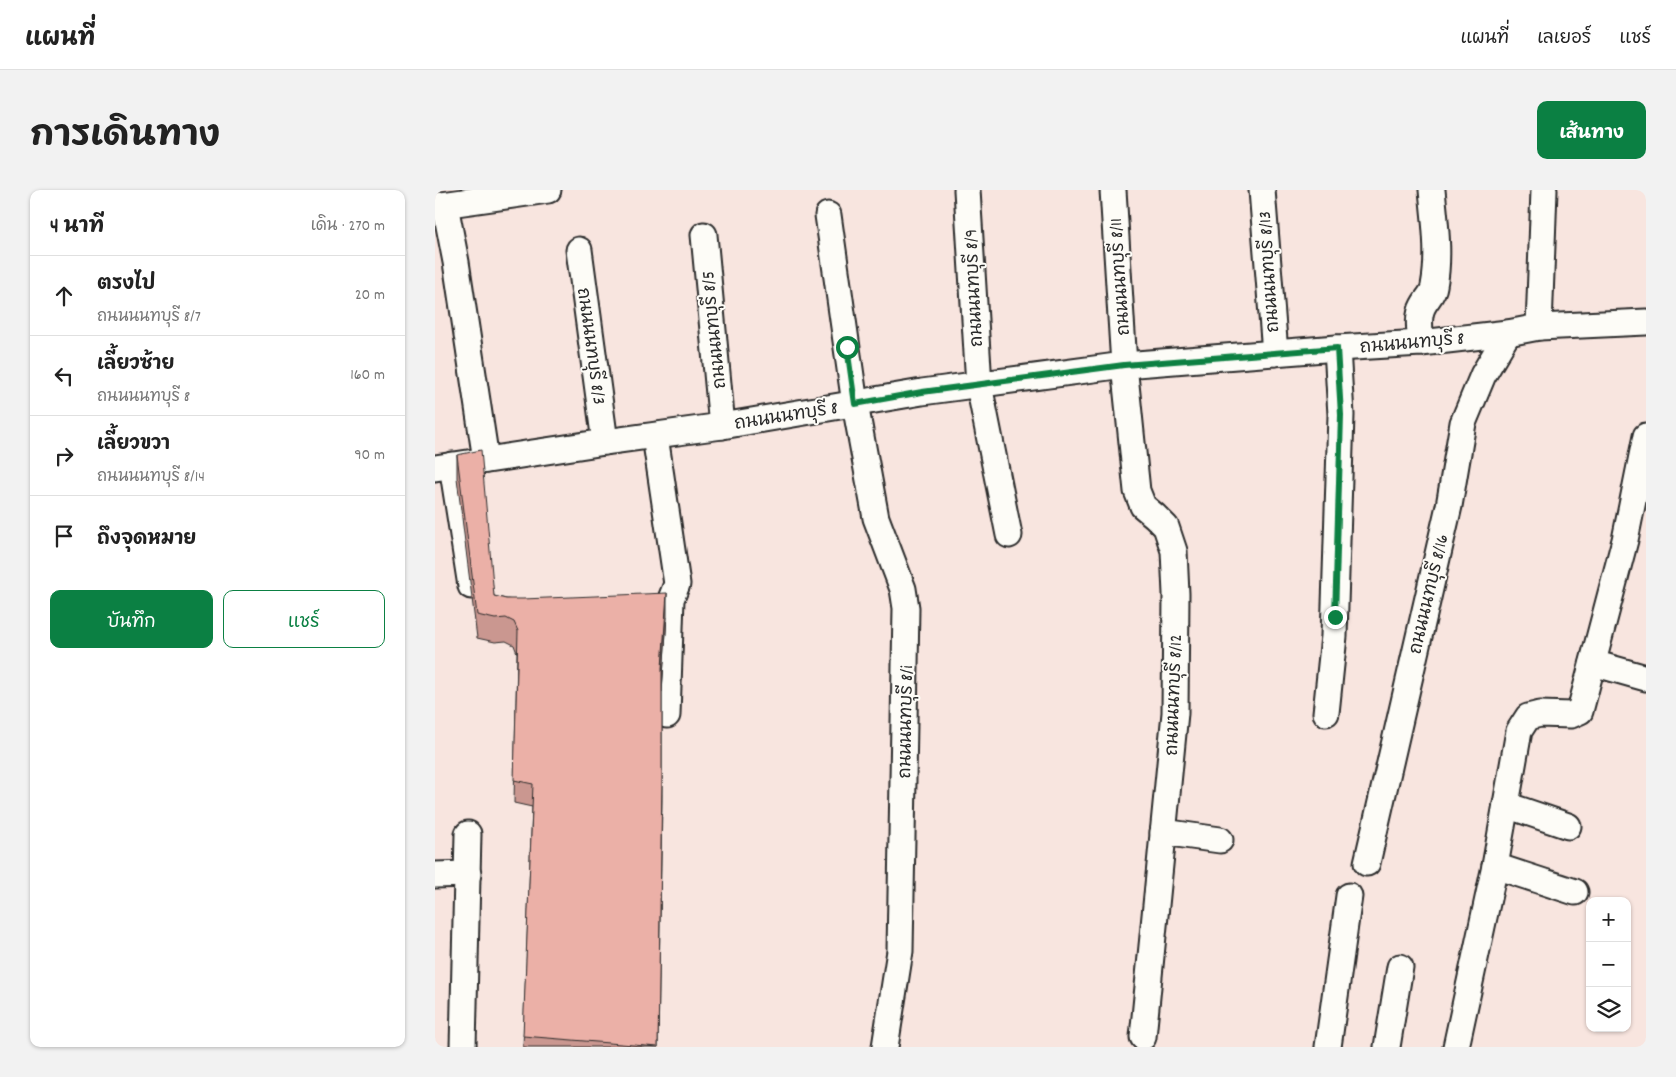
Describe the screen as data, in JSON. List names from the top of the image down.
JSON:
{
  "streets": {
    "street": [
      "ถนนนนทบุรี 8/13",
      "ถนนนนทบุรี 8/11",
      "ถนนนนทบุรี 8/9",
      "ถนนนนทบุรี 8/5",
      "ถนนนนทบุรี 8",
      "ถนนนนทบุรี 8/3",
      "ถนนนนทบุรี 8/16",
      "ถนนนนทบุรี 8/12",
      "ถนนนนทบุรี 8/i"
    ]
  },
  "crossings": [
    ["ถนนนนทบุรี 8/13", "ถนนนนทบุรี 8"],
    ["ถนนนนทบุรี 8/11", "ถนนนนทบุรี 8"],
    ["ถนนนนทบุรี 8/11", "ถนนนนทบุรี 8/12"],
    ["ถนนนนทบุรี 8/9", "ถนนนนทบุรี 8"],
    ["ถนนนนทบุรี 8/5", "ถนนนนทบุรี 8"],
    ["ถนนนนทบุรี 8", "ถนนนนทบุรี 8/3"],
    ["ถนนนนทบุรี 8", "ถนนนนทบุรี 8/16"],
    ["ถนนนนทบุรี 8", "ถนนนนทบุรี 8/12"],
    ["ถนนนนทบุรี 8", "ถนนนนทบุรี 8/i"]
  ],
  "page": {
    "header": "แผนที่",
    "nav": ["แผนที่", "เลเยอร์", "แชร์"],
    "title": "การเดินทาง",
    "buttons": [
      "เส้นทาง",
      ["บันทึก", "แชร์"]
    ],
    "heading": ["4 นาที", "เดิน · 270 m"],
    "list": [
      ["ตรงไป", "ถนนนนทบุรี 8/7", "20 m"],
      ["เลี้ยวซ้าย", "ถนนนนทบุรี 8", "160 m"],
      ["เลี้ยวขวา", "ถนนนนทบุรี 8/14", "90 m"],
      "ถึงจุดหมาย"
    ],
    "map_buttons": ["+", "−"]
  }
}
